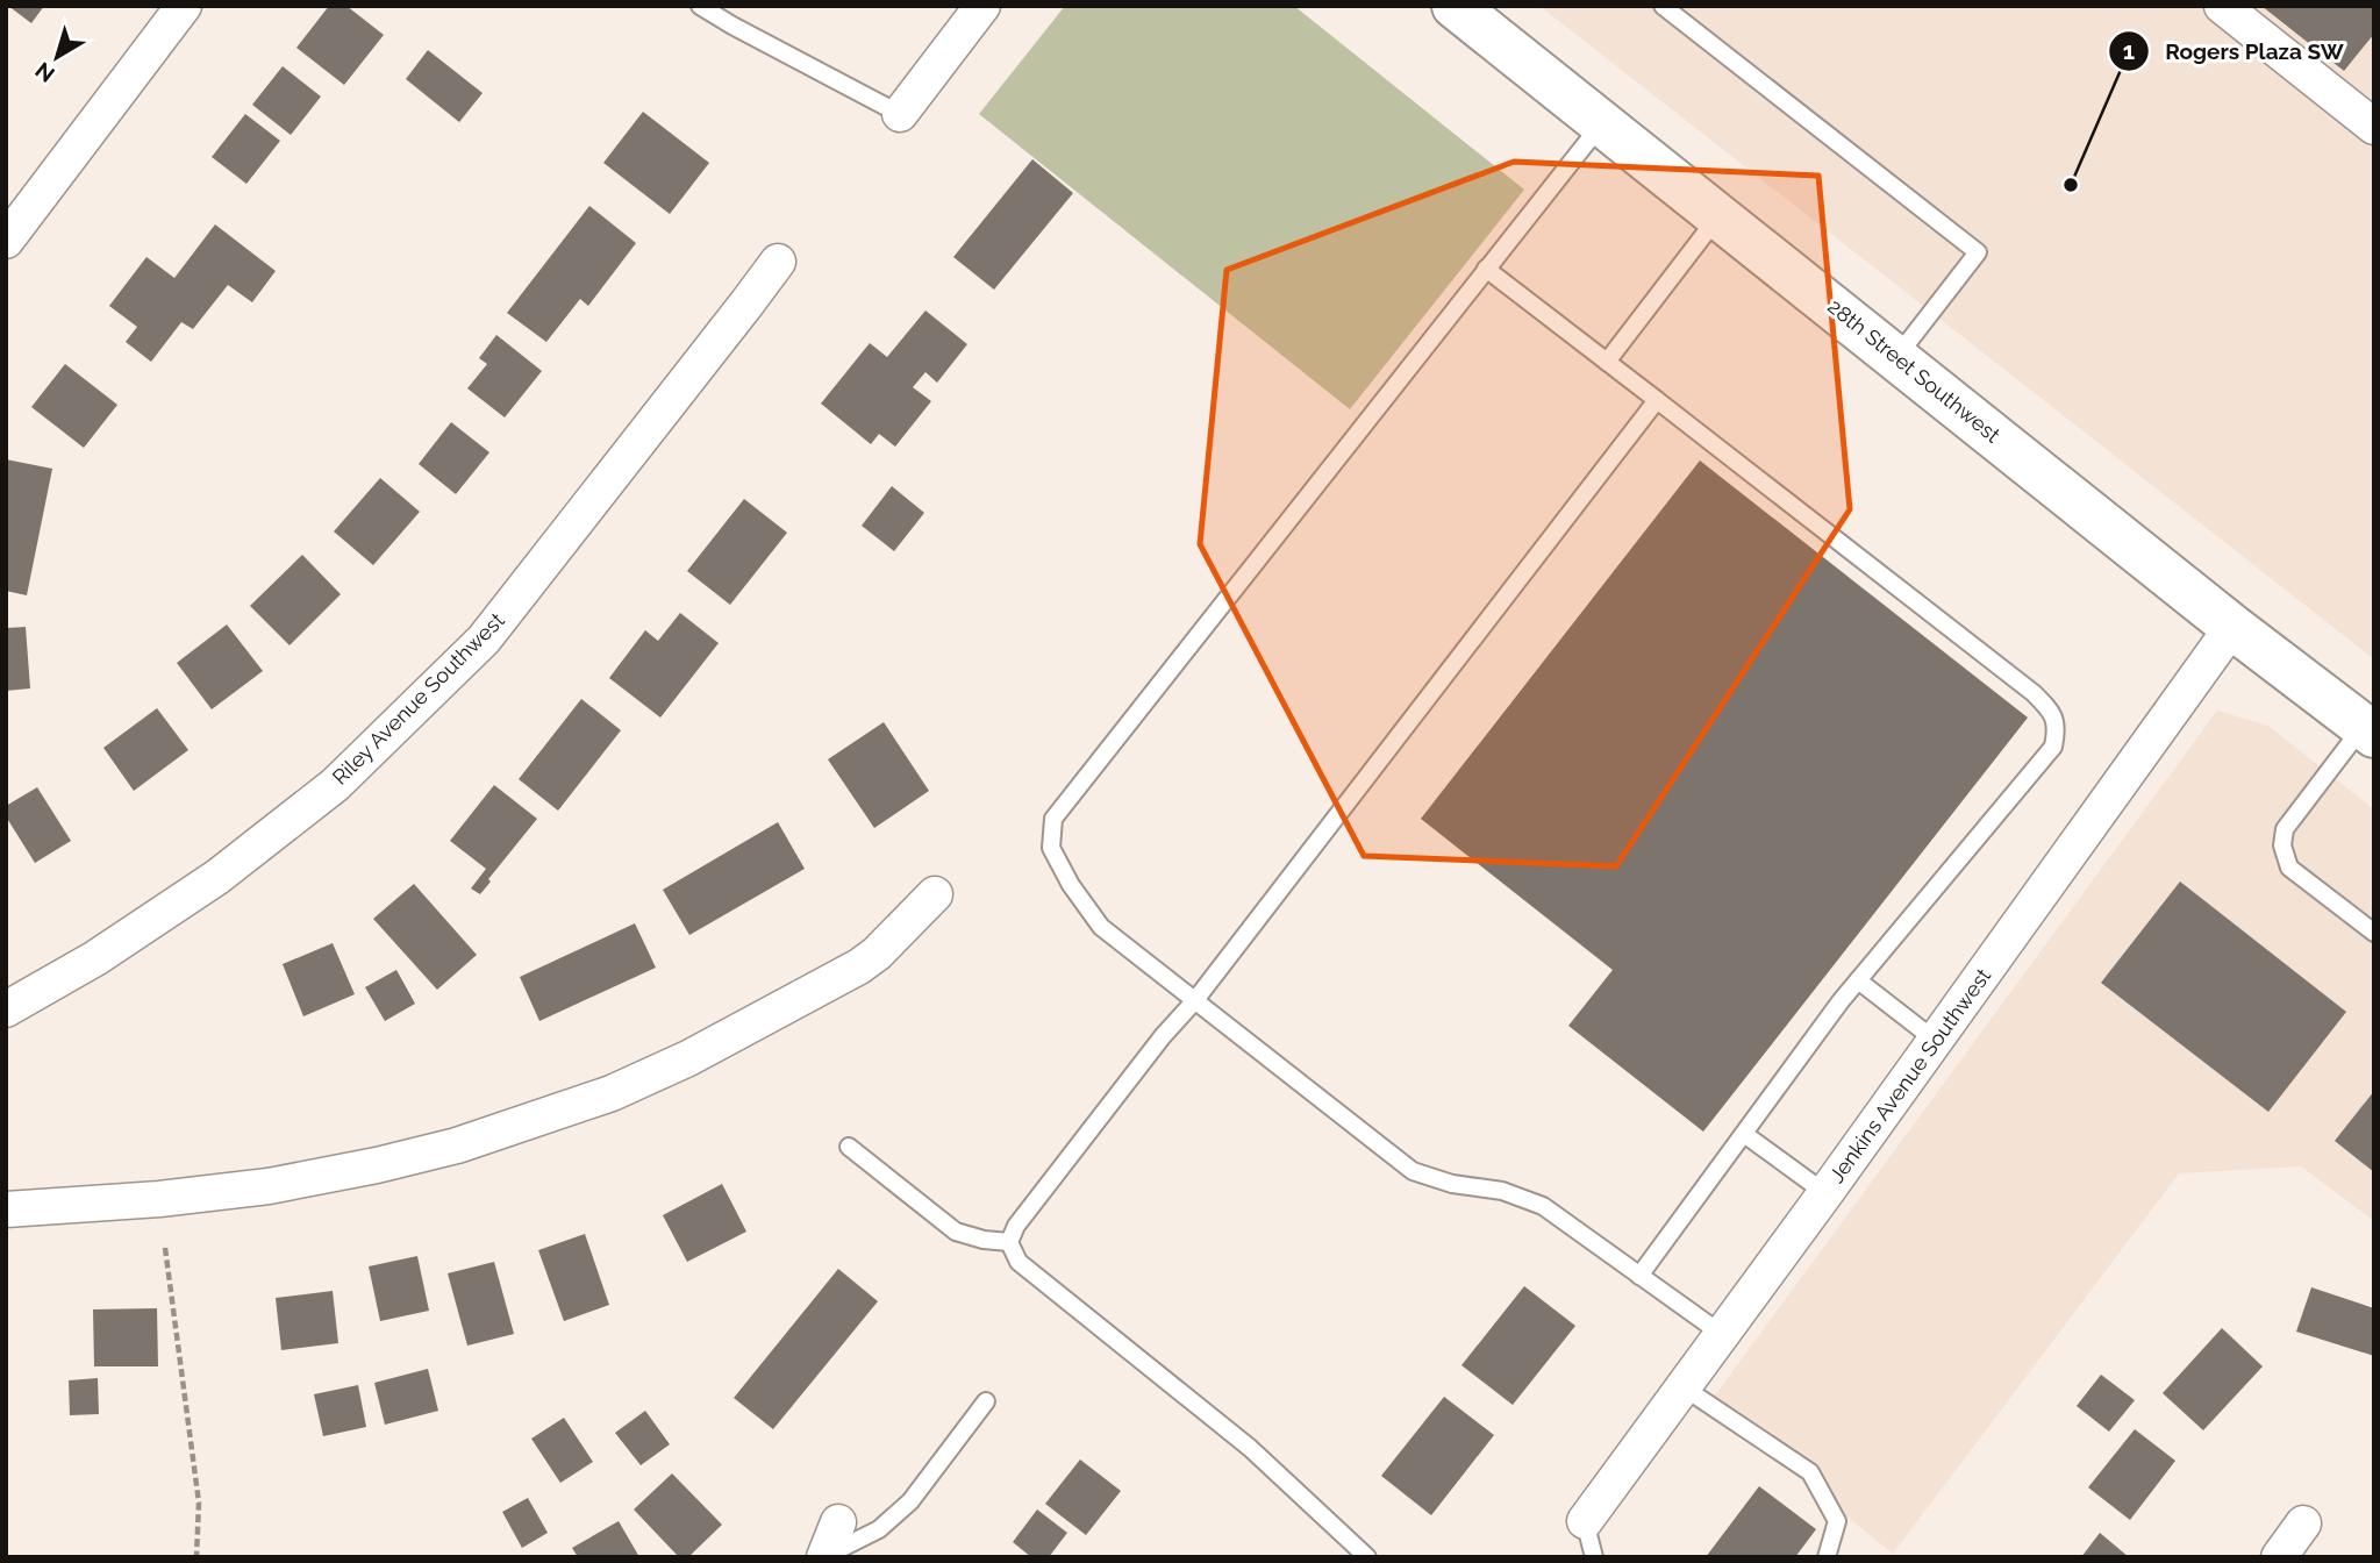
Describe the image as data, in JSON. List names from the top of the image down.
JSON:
{
  "streets": {
    "main road": ["28th Street Southwest"],
    "street": ["Riley Avenue Southwest", "Jenkins Avenue Southwest"]
  },
  "crossings": [
    ["28th Street Southwest", "Jenkins Avenue Southwest"]
  ],
  "places": ["Rogers Plaza SW"],
  "north": "bottom left"
}
